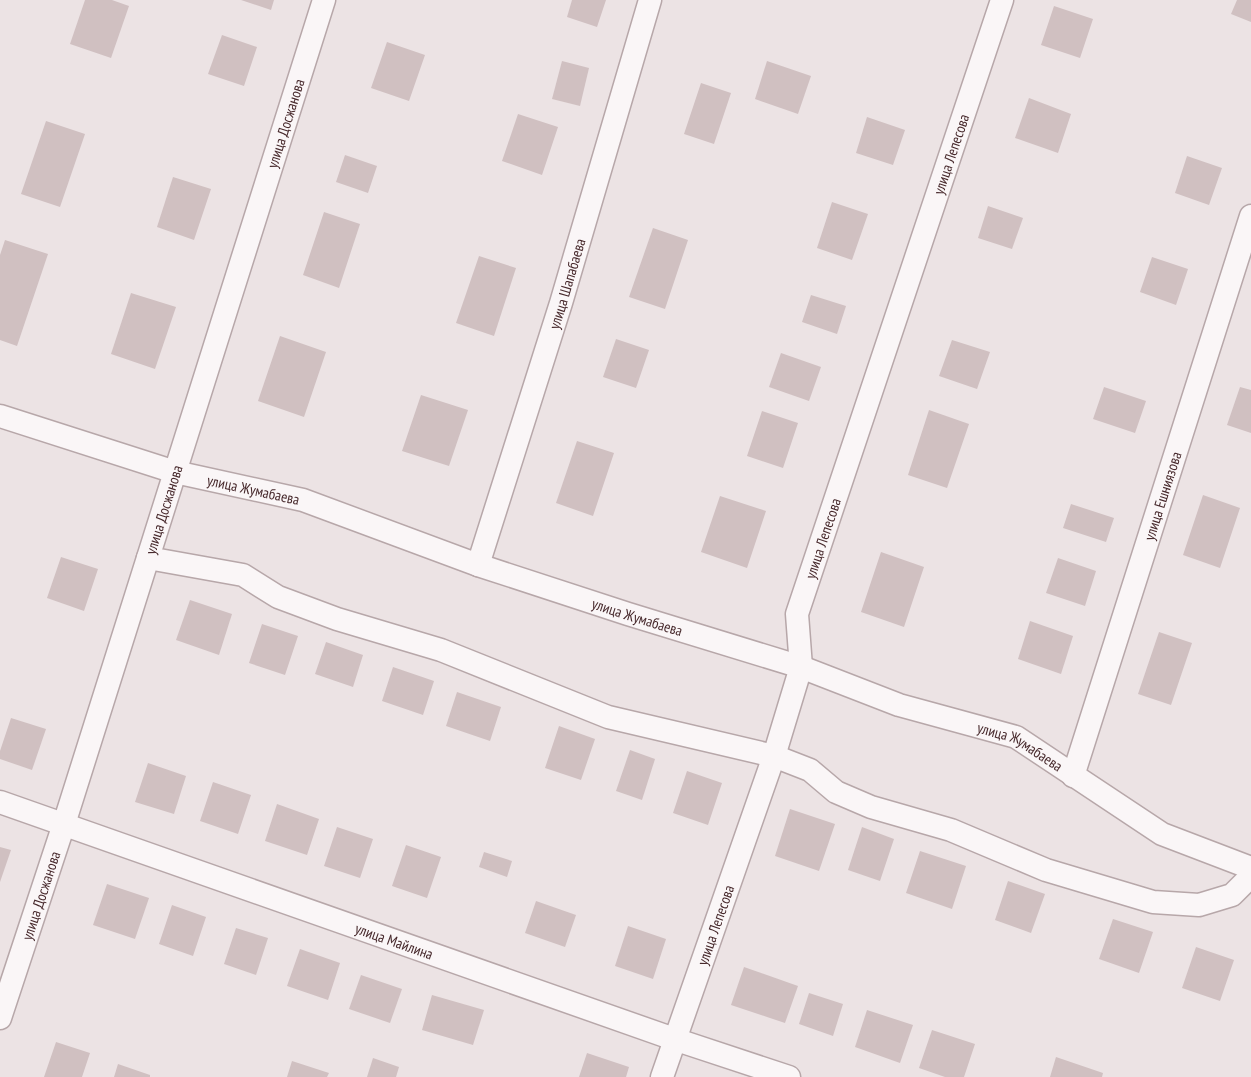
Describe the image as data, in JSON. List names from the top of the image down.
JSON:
{
  "streets": {
    "street": [
      "улица Досжанова",
      "улица Лепесова",
      "улица Шапабаева",
      "улица Жумабаева",
      "улица Ешниязова",
      "улица Майлина"
    ]
  },
  "crossings": [
    ["улица Досжанова", "улица Жумабаева"],
    ["улица Досжанова", "улица Майлина"],
    ["улица Лепесова", "улица Жумабаева"],
    ["улица Лепесова", "улица Майлина"],
    ["улица Шапабаева", "улица Жумабаева"],
    ["улица Жумабаева", "улица Ешниязова"]
  ]
}
